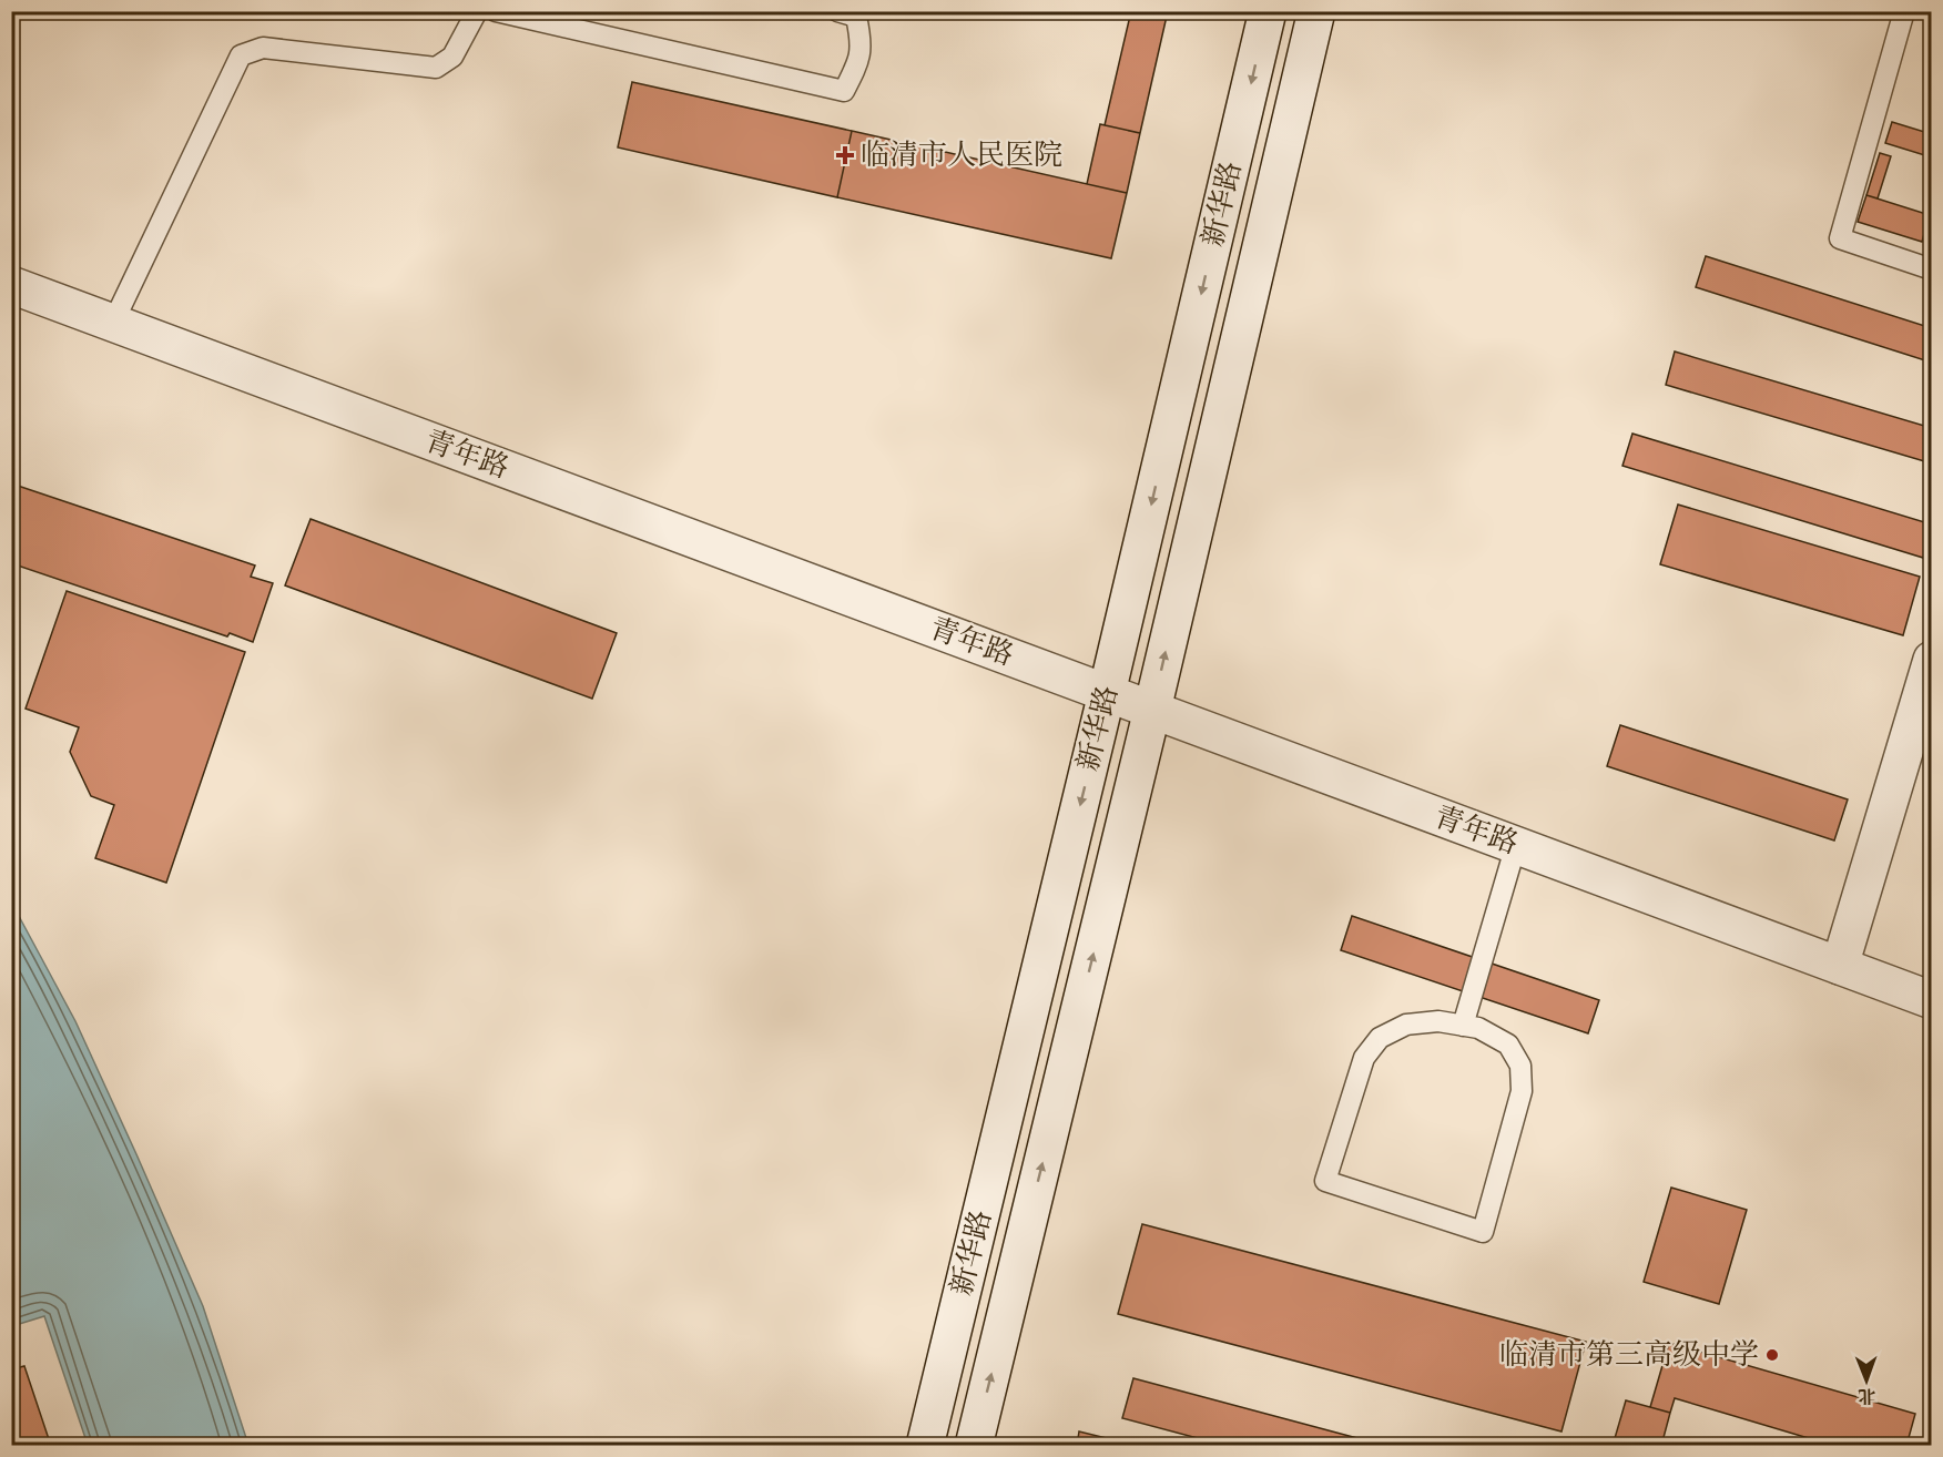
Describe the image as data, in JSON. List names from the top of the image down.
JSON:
{
  "streets": {
    "main road": ["新华路", "青年路"]
  },
  "crossings": [
    ["新华路", "青年路"]
  ],
  "places": {
    "health": ["临清市人民医院"],
    "other": ["临清市第三高级中学"]
  },
  "north": "bottom"
}
